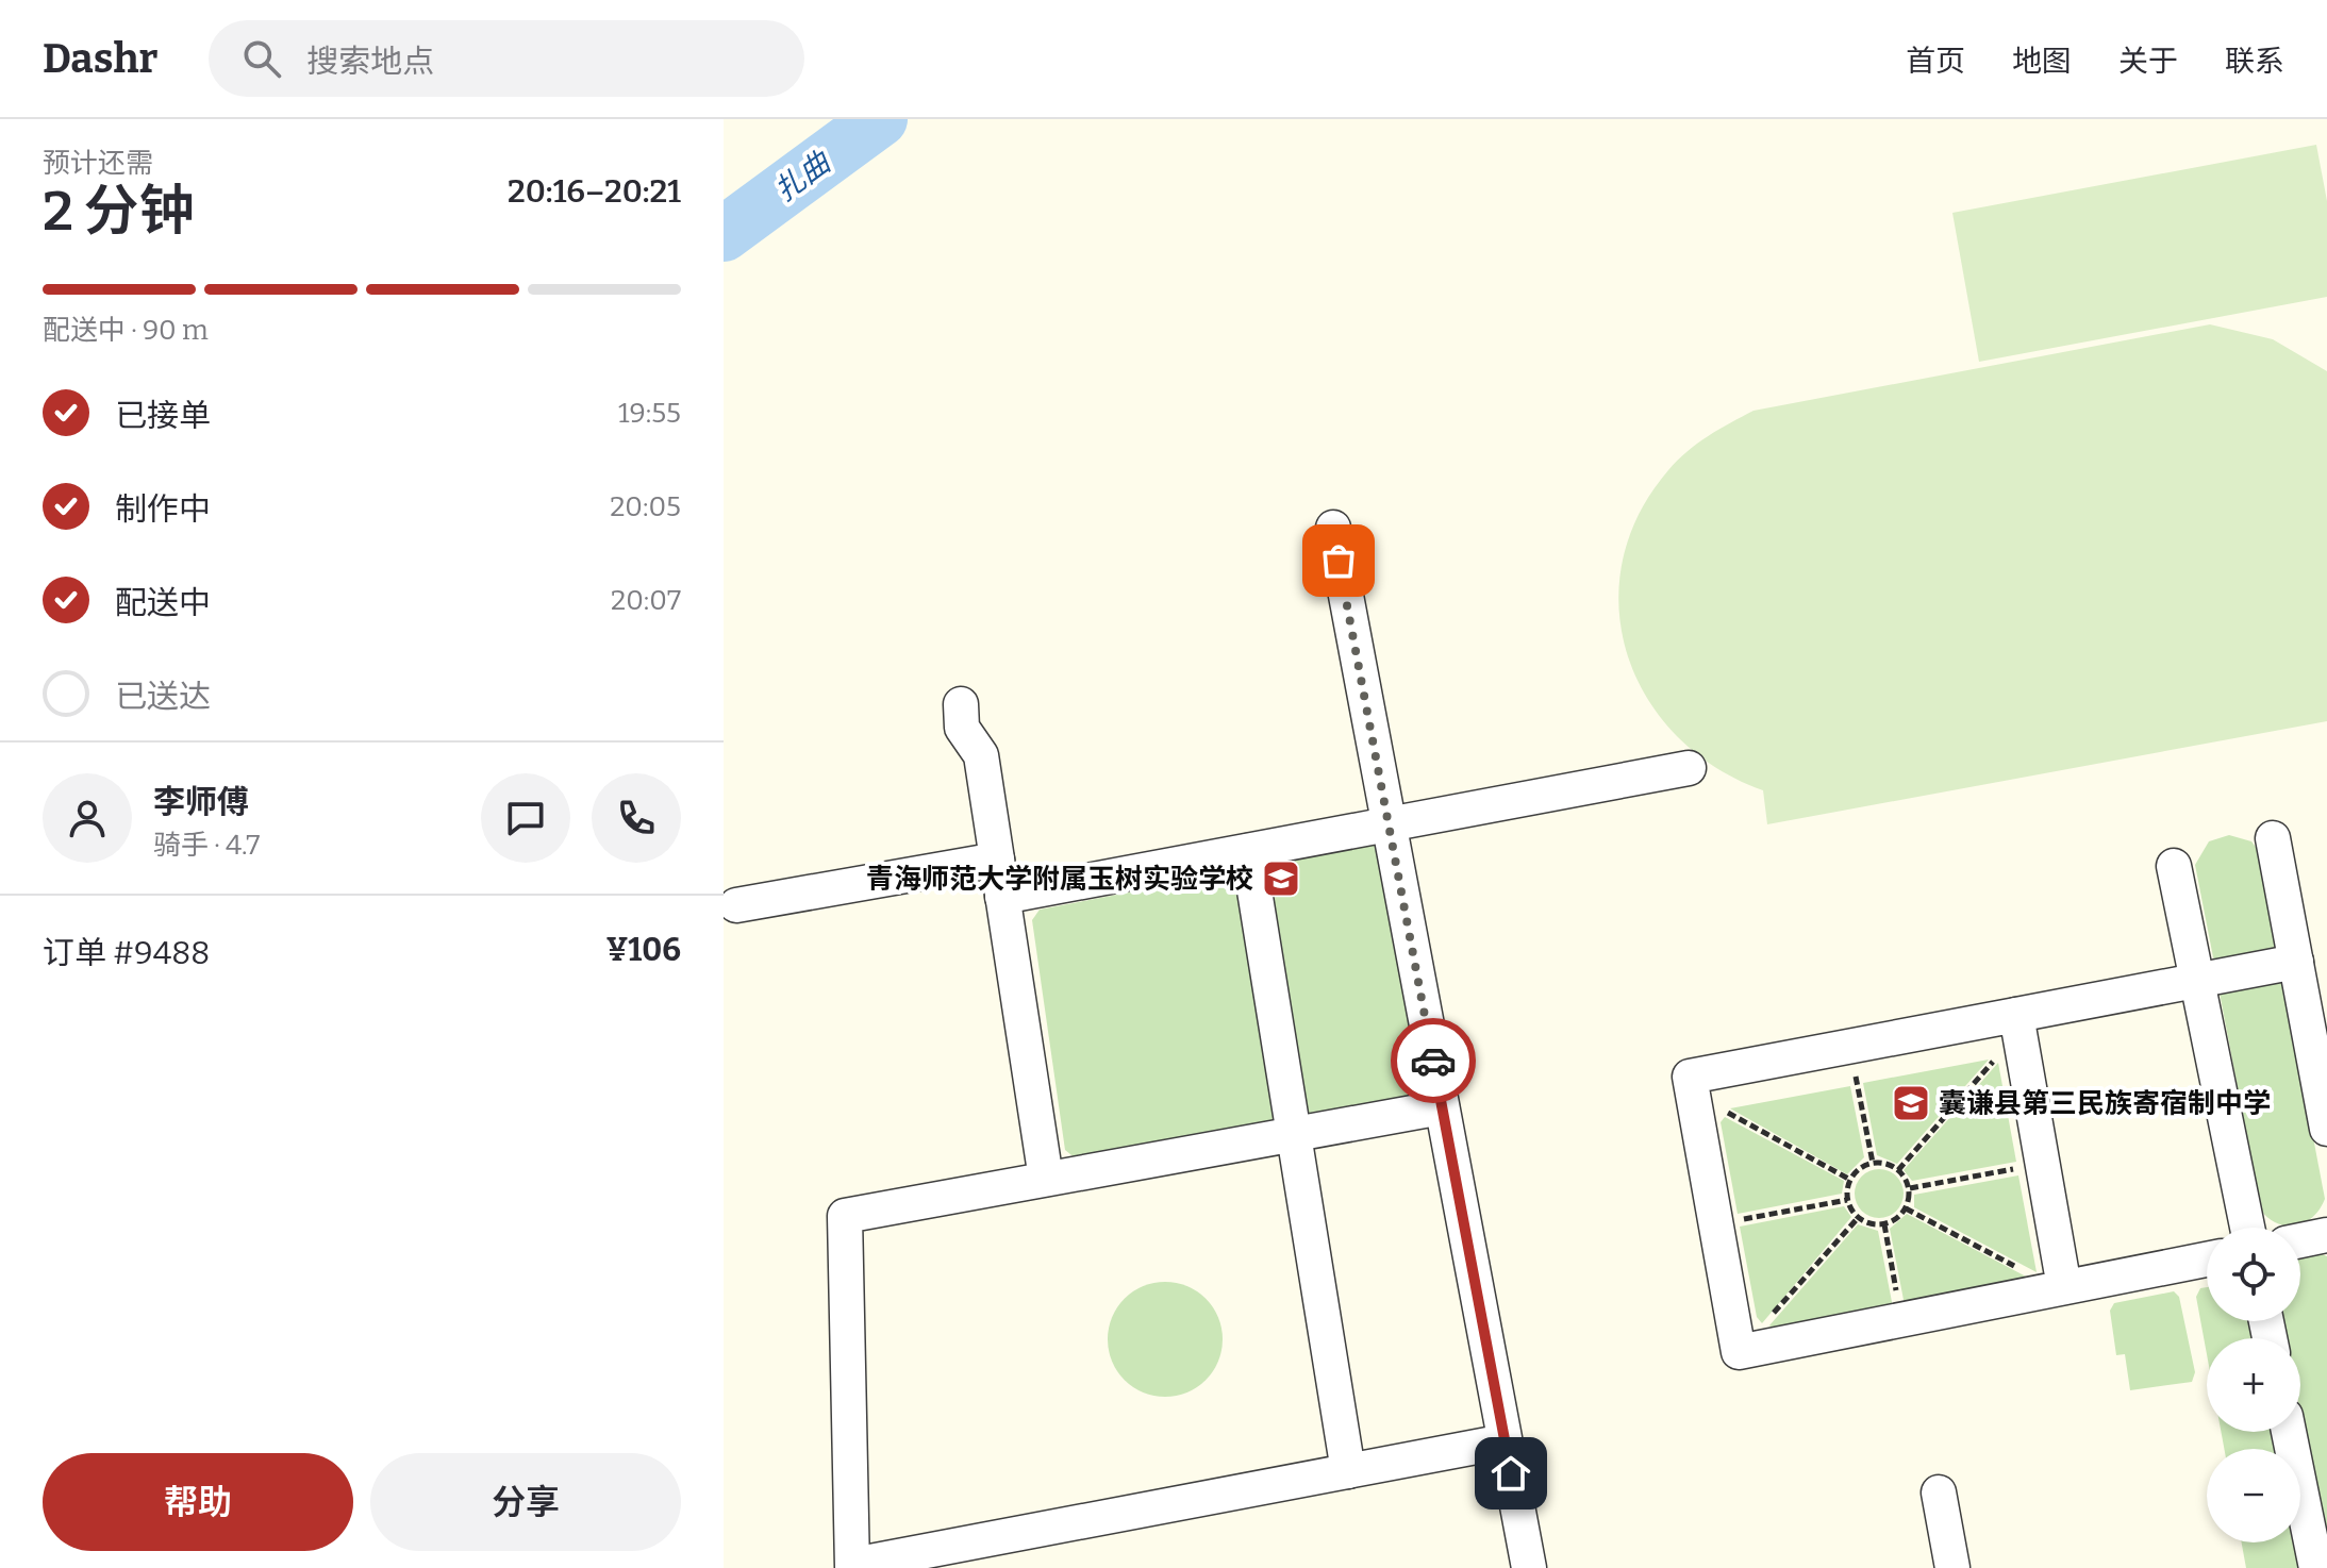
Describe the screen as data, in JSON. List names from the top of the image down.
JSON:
{
  "water": ["扎曲"],
  "places": {
    "school or university": ["青海师范大学附属玉树实验学校", "囊谦县第三民族寄宿制中学"]
  },
  "page": {
    "header": "Dashr",
    "search": "搜索地点",
    "nav": [
      "首页",
      "地图",
      "关于",
      "联系"
    ],
    "heading": ["2 分钟", "预计还需", "20:16–20:21"],
    "panel": [
      "李师傅",
      "骑手 · 4.7",
      "订单 #9488",
      "¥106"
    ],
    "bar": "配送中 · 90 m",
    "list": [
      ["已接单", "19:55"],
      ["制作中", "20:05"],
      ["配送中", "20:07"],
      "已送达"
    ],
    "map_buttons": ["+", "−"],
    "buttons": ["帮助", "分享"]
  }
}
